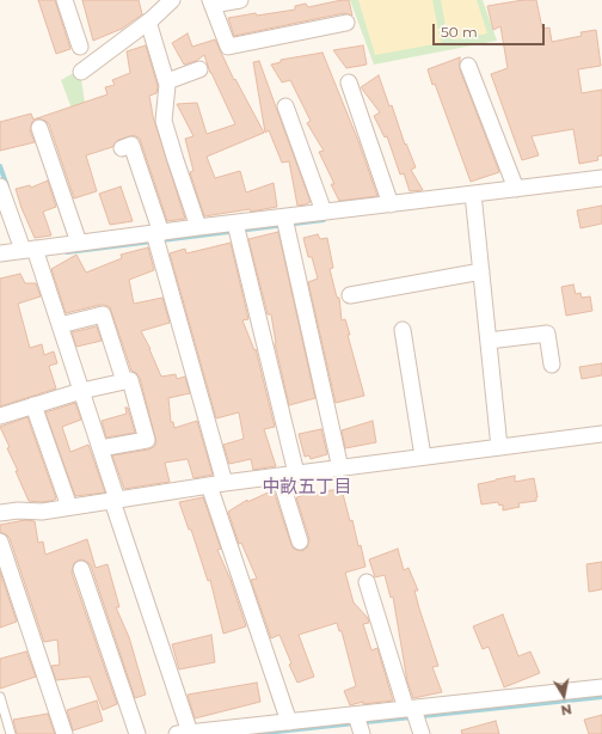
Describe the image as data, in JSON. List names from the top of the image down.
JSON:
{
  "districts": ["中畝五丁目"],
  "scale_bar": "50 m",
  "north": "bottom"
}
